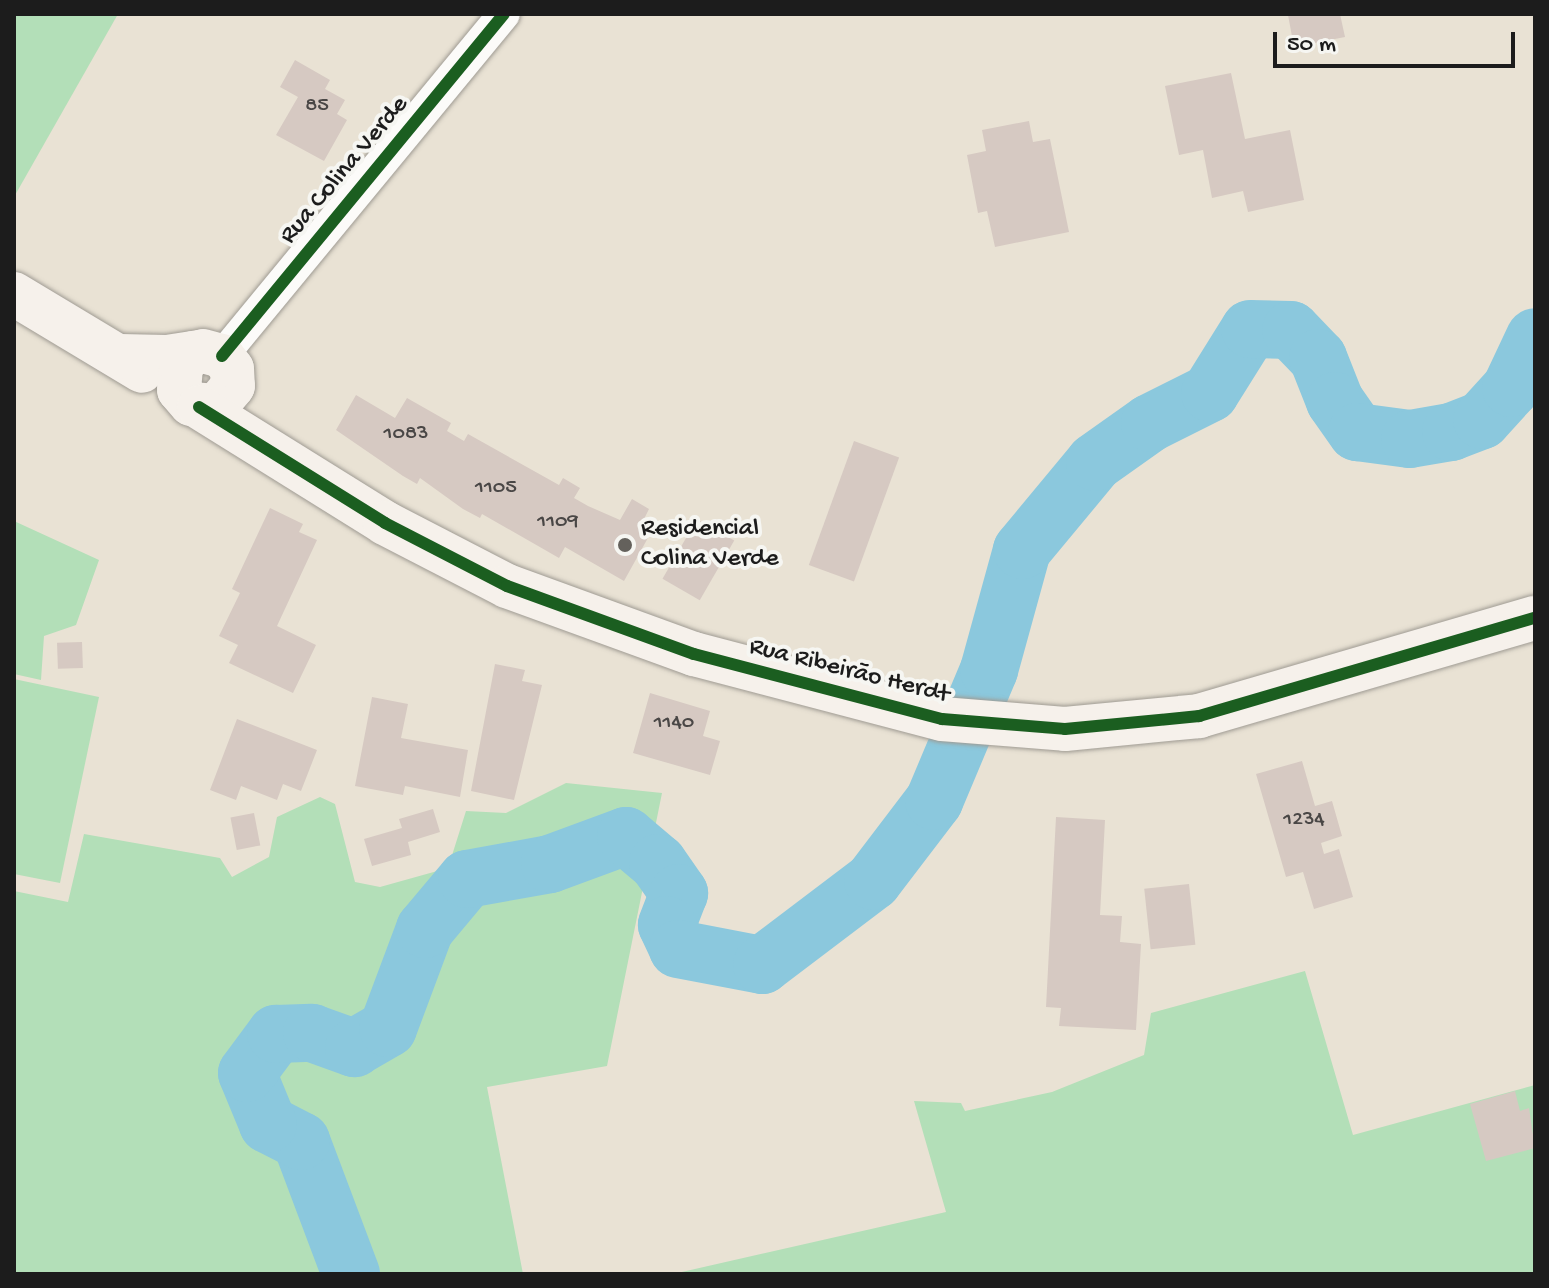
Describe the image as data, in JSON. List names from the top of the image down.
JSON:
{
  "streets": {
    "street": ["Rua Colina Verde", "Rua Ribeirão Herdt"]
  },
  "crossings": [
    ["Rua Colina Verde", "Rua Ribeirão Herdt"]
  ],
  "places": ["Residencial Colina Verde"],
  "house_numbers": [
    "85",
    "1083",
    "1105",
    "1109",
    "1140",
    "1234"
  ],
  "scale_bar": "50 m"
}
